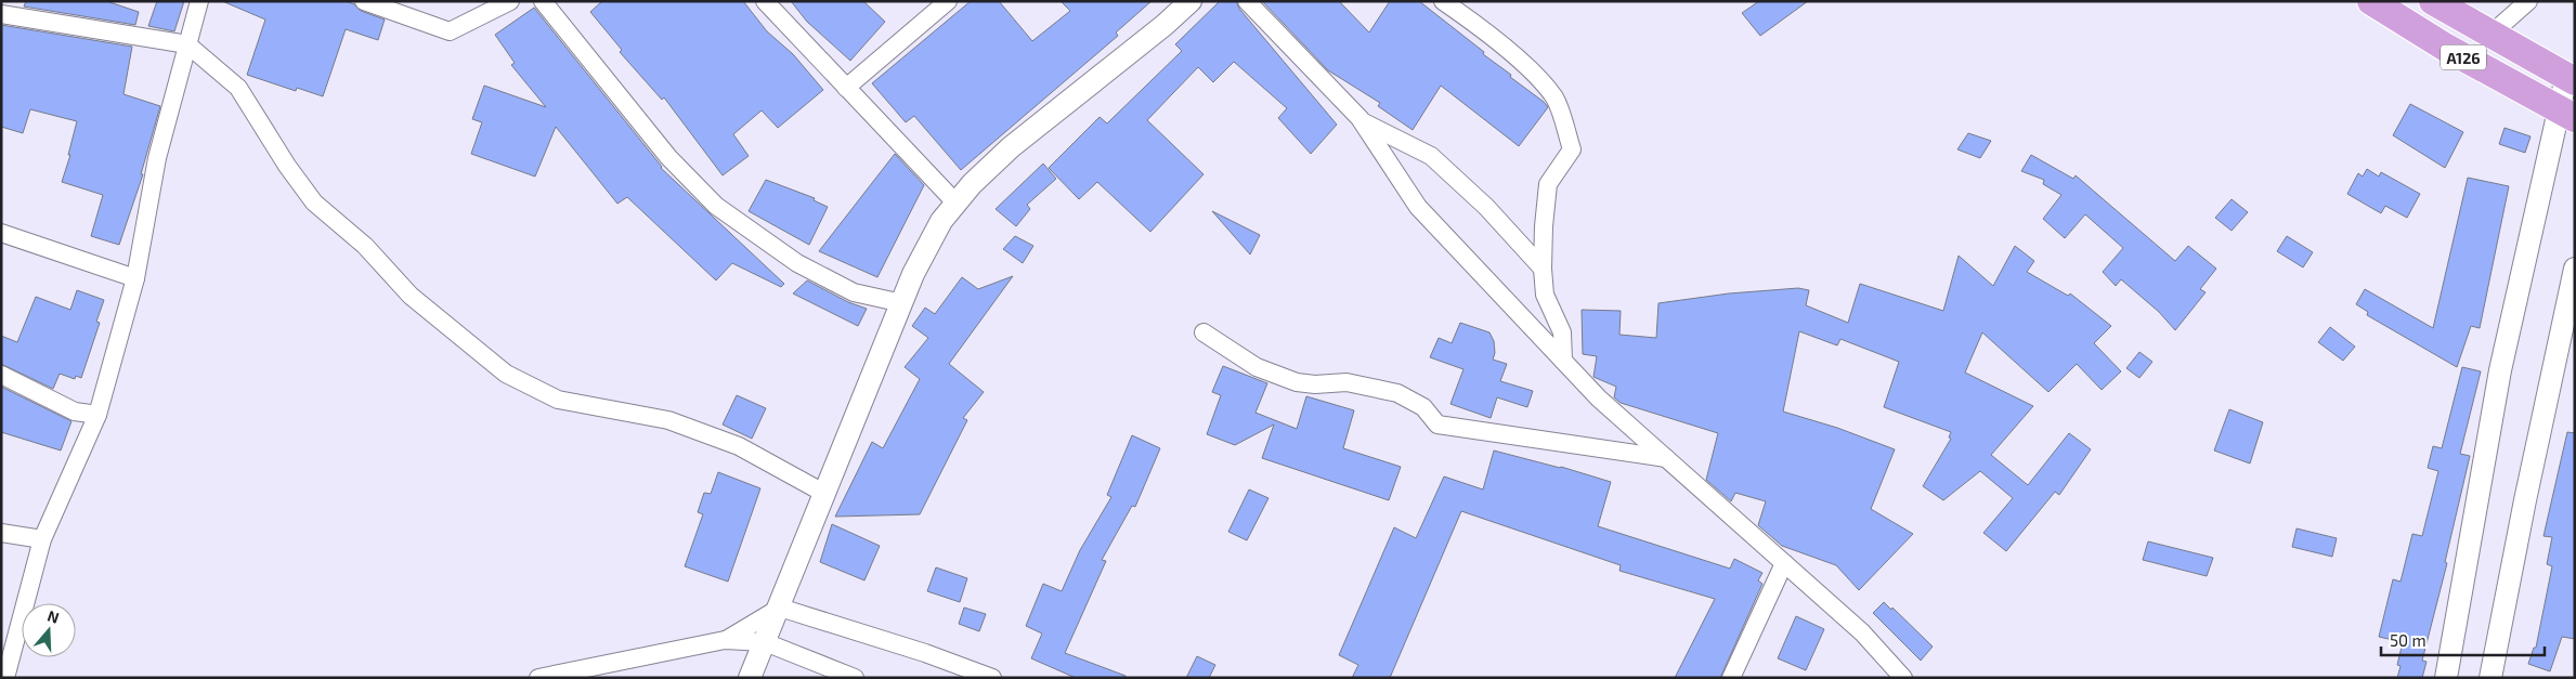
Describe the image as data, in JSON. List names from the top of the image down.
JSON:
{
  "streets": {
    "highway": ["A126"]
  },
  "scale_bar": "50 m",
  "north": "top"
}
